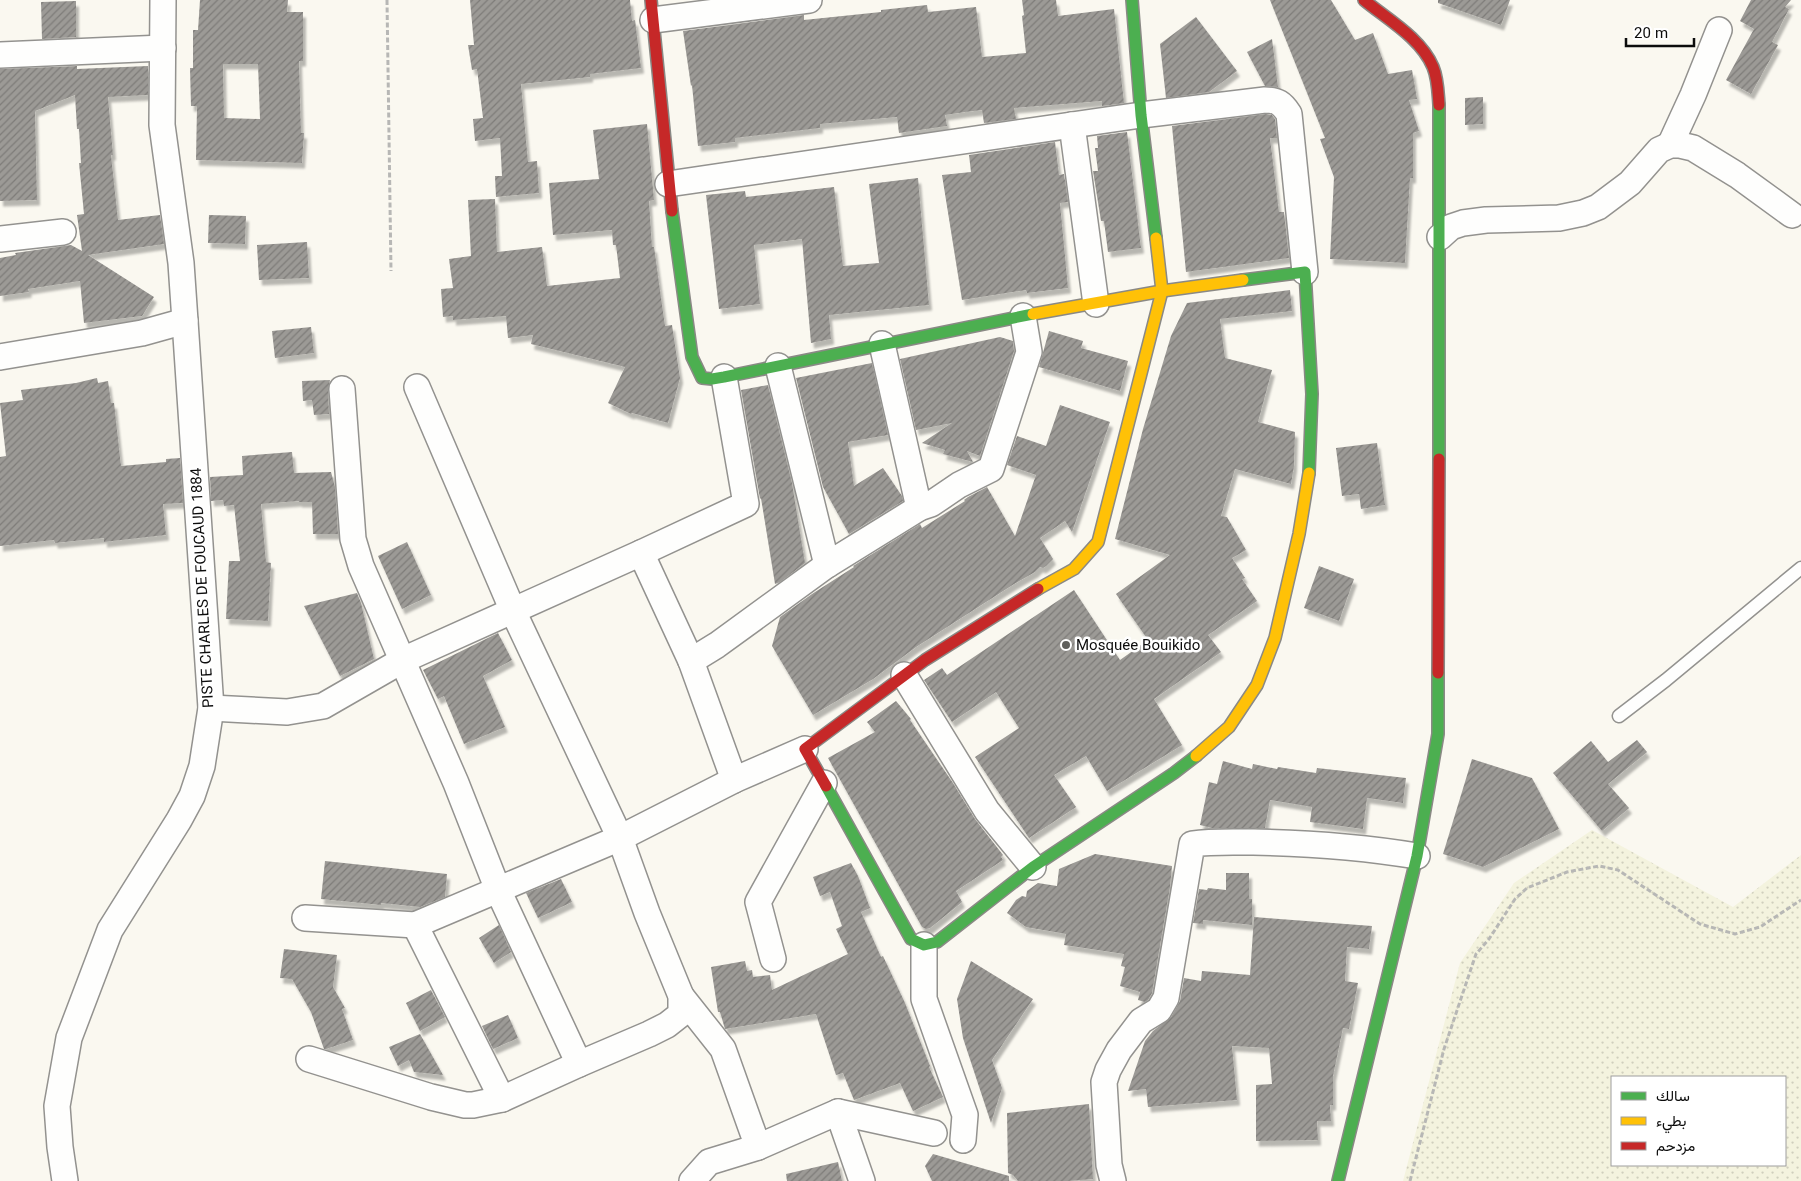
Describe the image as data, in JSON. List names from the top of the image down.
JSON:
{
  "streets": {
    "street": ["PISTE CHARLES DE FOUCAUD 1884"]
  },
  "places": ["Mosquée Bouikido"],
  "legend": ["سالك", "بطيء", "مزدحم"],
  "scale_bar": "20 m"
}
